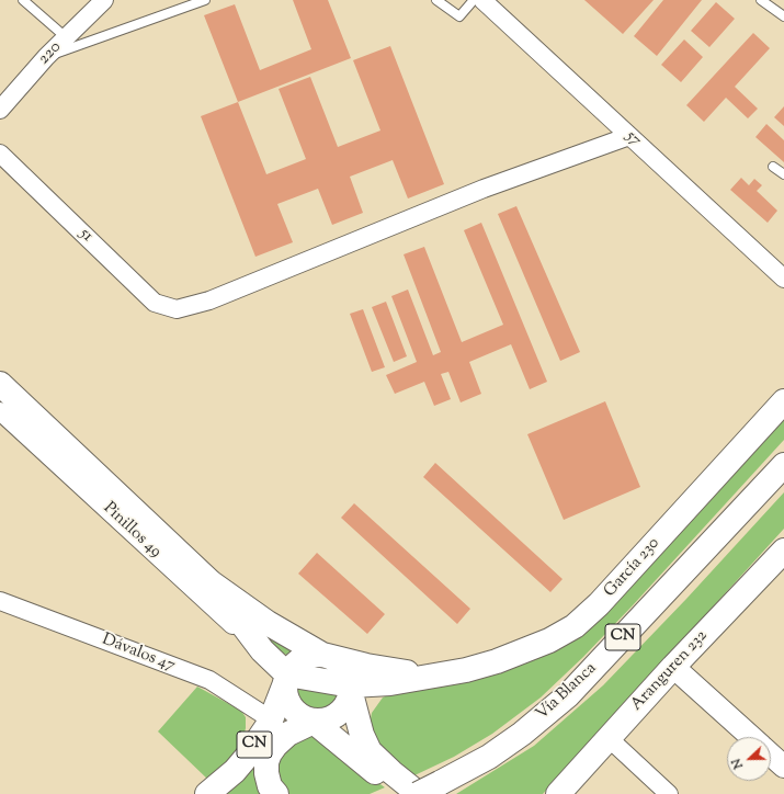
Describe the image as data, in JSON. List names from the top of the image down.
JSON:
{
  "streets": {
    "main road": [
      "Pinillos 49",
      "García 230",
      "CN",
      "Aranguren 232",
      "Vía Blanca"
    ],
    "street": [
      "220",
      "57",
      "51",
      "Dávalos 47"
    ]
  },
  "crossings": [
    ["57", "51"],
    ["Pinillos 49", "García 230"],
    ["Pinillos 49", "CN"],
    ["CN", "Dávalos 47"]
  ],
  "north": "left"
}
